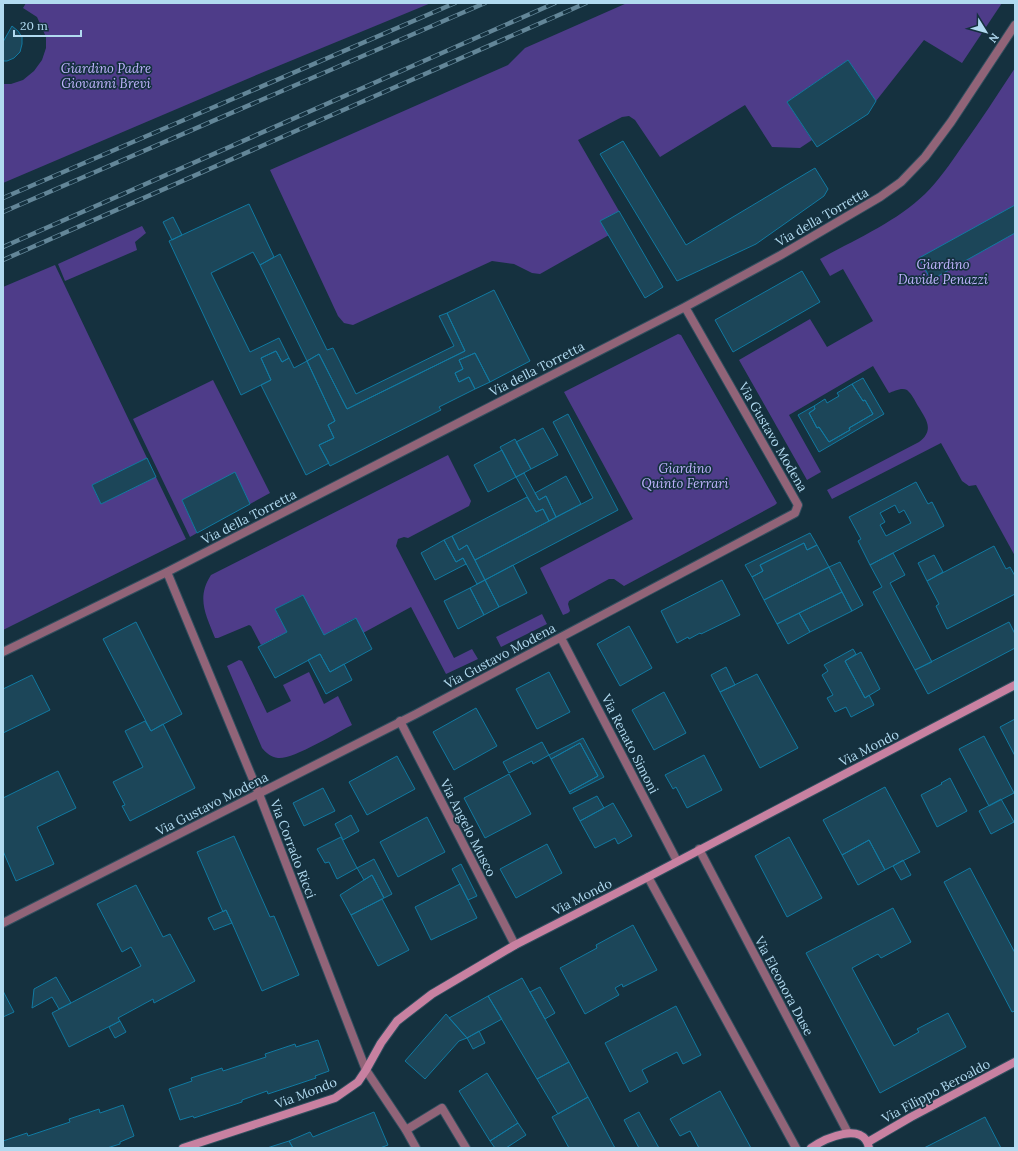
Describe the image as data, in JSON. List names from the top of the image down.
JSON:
{
  "streets": {
    "street": [
      "Via della Torretta",
      "Via Gustavo Modena",
      "Via Renato Simoni",
      "Via Mondo",
      "Via Angelo Musco",
      "Via Corrado Ricci",
      "Via Eleonora Duse",
      "Via Filippo Beroaldo"
    ]
  },
  "crossings": [
    ["Via della Torretta", "Via Gustavo Modena"],
    ["Via della Torretta", "Via Corrado Ricci"],
    ["Via Gustavo Modena", "Via Renato Simoni"],
    ["Via Gustavo Modena", "Via Angelo Musco"],
    ["Via Gustavo Modena", "Via Corrado Ricci"],
    ["Via Renato Simoni", "Via Mondo"],
    ["Via Mondo", "Via Angelo Musco"],
    ["Via Mondo", "Via Corrado Ricci"],
    ["Via Mondo", "Via Eleonora Duse"]
  ],
  "parks": ["Giardino Padre Giovanni Brevi", "Giardino Davide Penazzi", "Giardino Quinto Ferrari"],
  "scale_bar": "20 m",
  "north": "bottom right"
}
